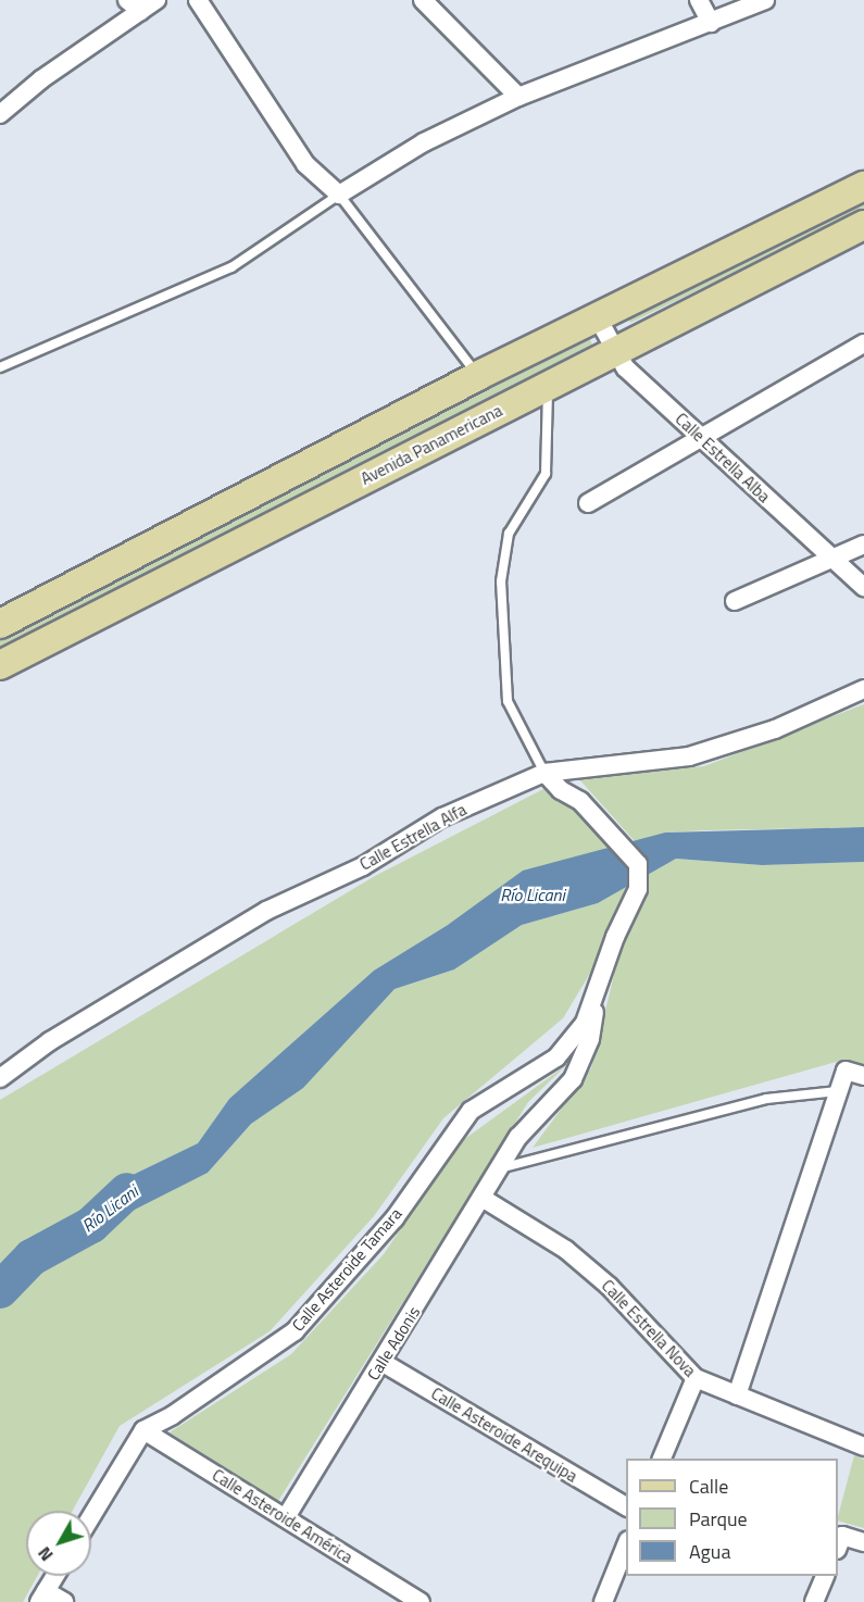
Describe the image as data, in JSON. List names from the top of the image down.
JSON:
{
  "streets": {
    "main road": ["Avenida Panamericana"],
    "street": [
      "Calle Estrella Alba",
      "Calle Estrella Alfa",
      "Calle Asteroide Tamara",
      "Calle Estrella Nova",
      "Calle Adonis",
      "Calle Asteroide Arequipa",
      "Calle Asteroide América"
    ]
  },
  "crossings": [
    ["Avenida Panamericana", "Calle Estrella Alba"],
    ["Calle Asteroide Tamara", "Calle Adonis"],
    ["Calle Asteroide Tamara", "Calle Asteroide América"],
    ["Calle Estrella Nova", "Calle Adonis"],
    ["Calle Adonis", "Calle Asteroide Arequipa"],
    ["Calle Adonis", "Calle Asteroide América"]
  ],
  "water": ["Río Licani"],
  "legend": ["Calle", "Parque", "Agua"],
  "north": "bottom left"
}
